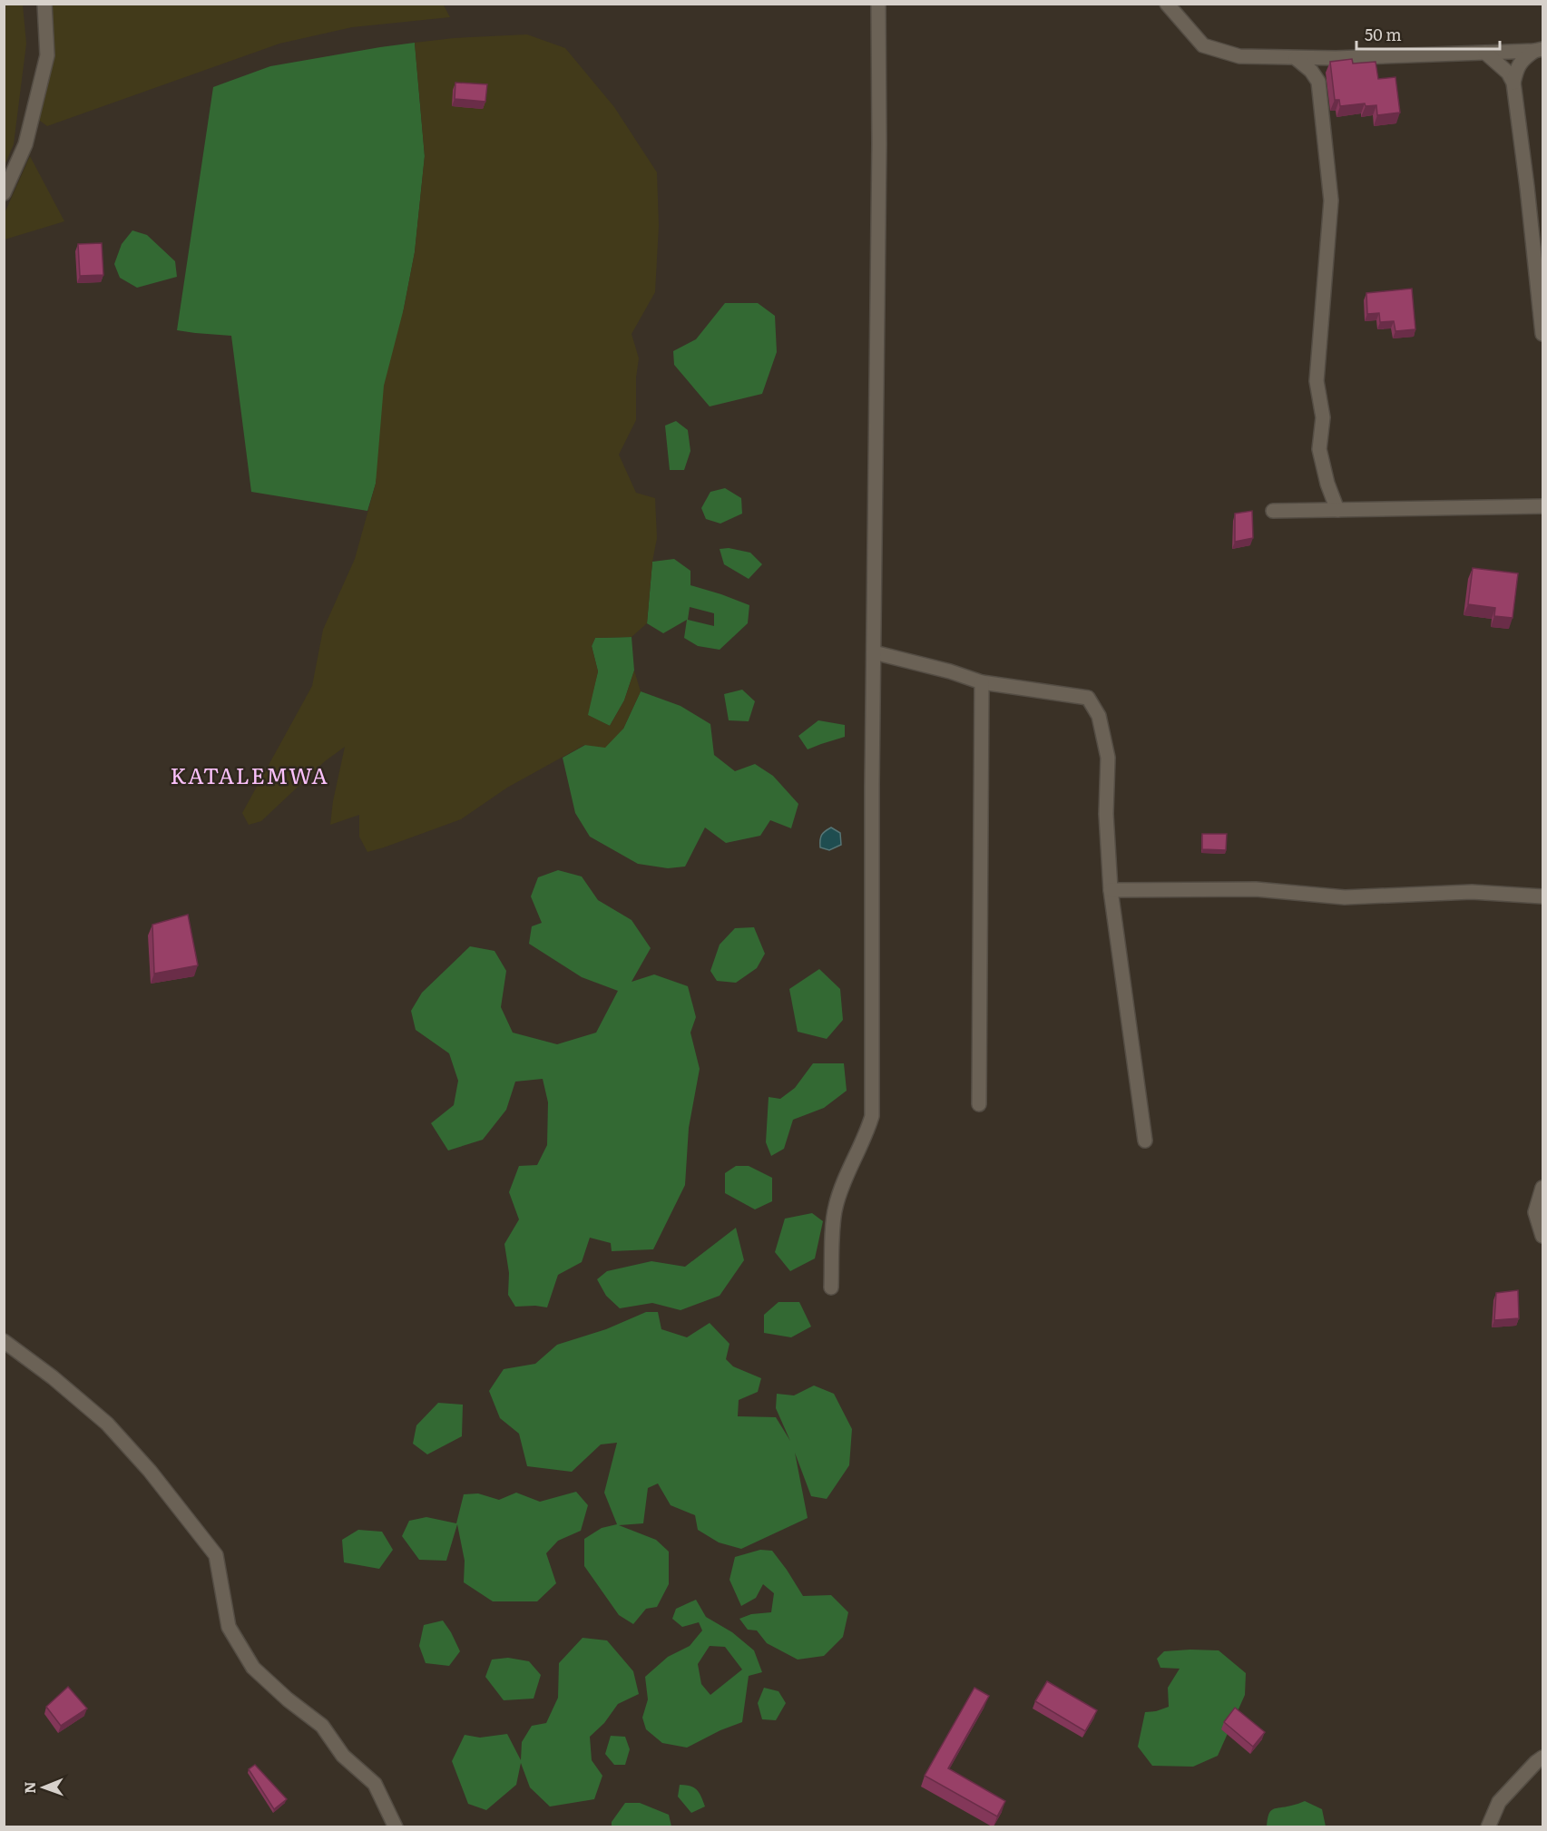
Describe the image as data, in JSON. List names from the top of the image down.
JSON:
{
  "districts": ["KATALEMWA"],
  "scale_bar": "50 m",
  "north": "left"
}
